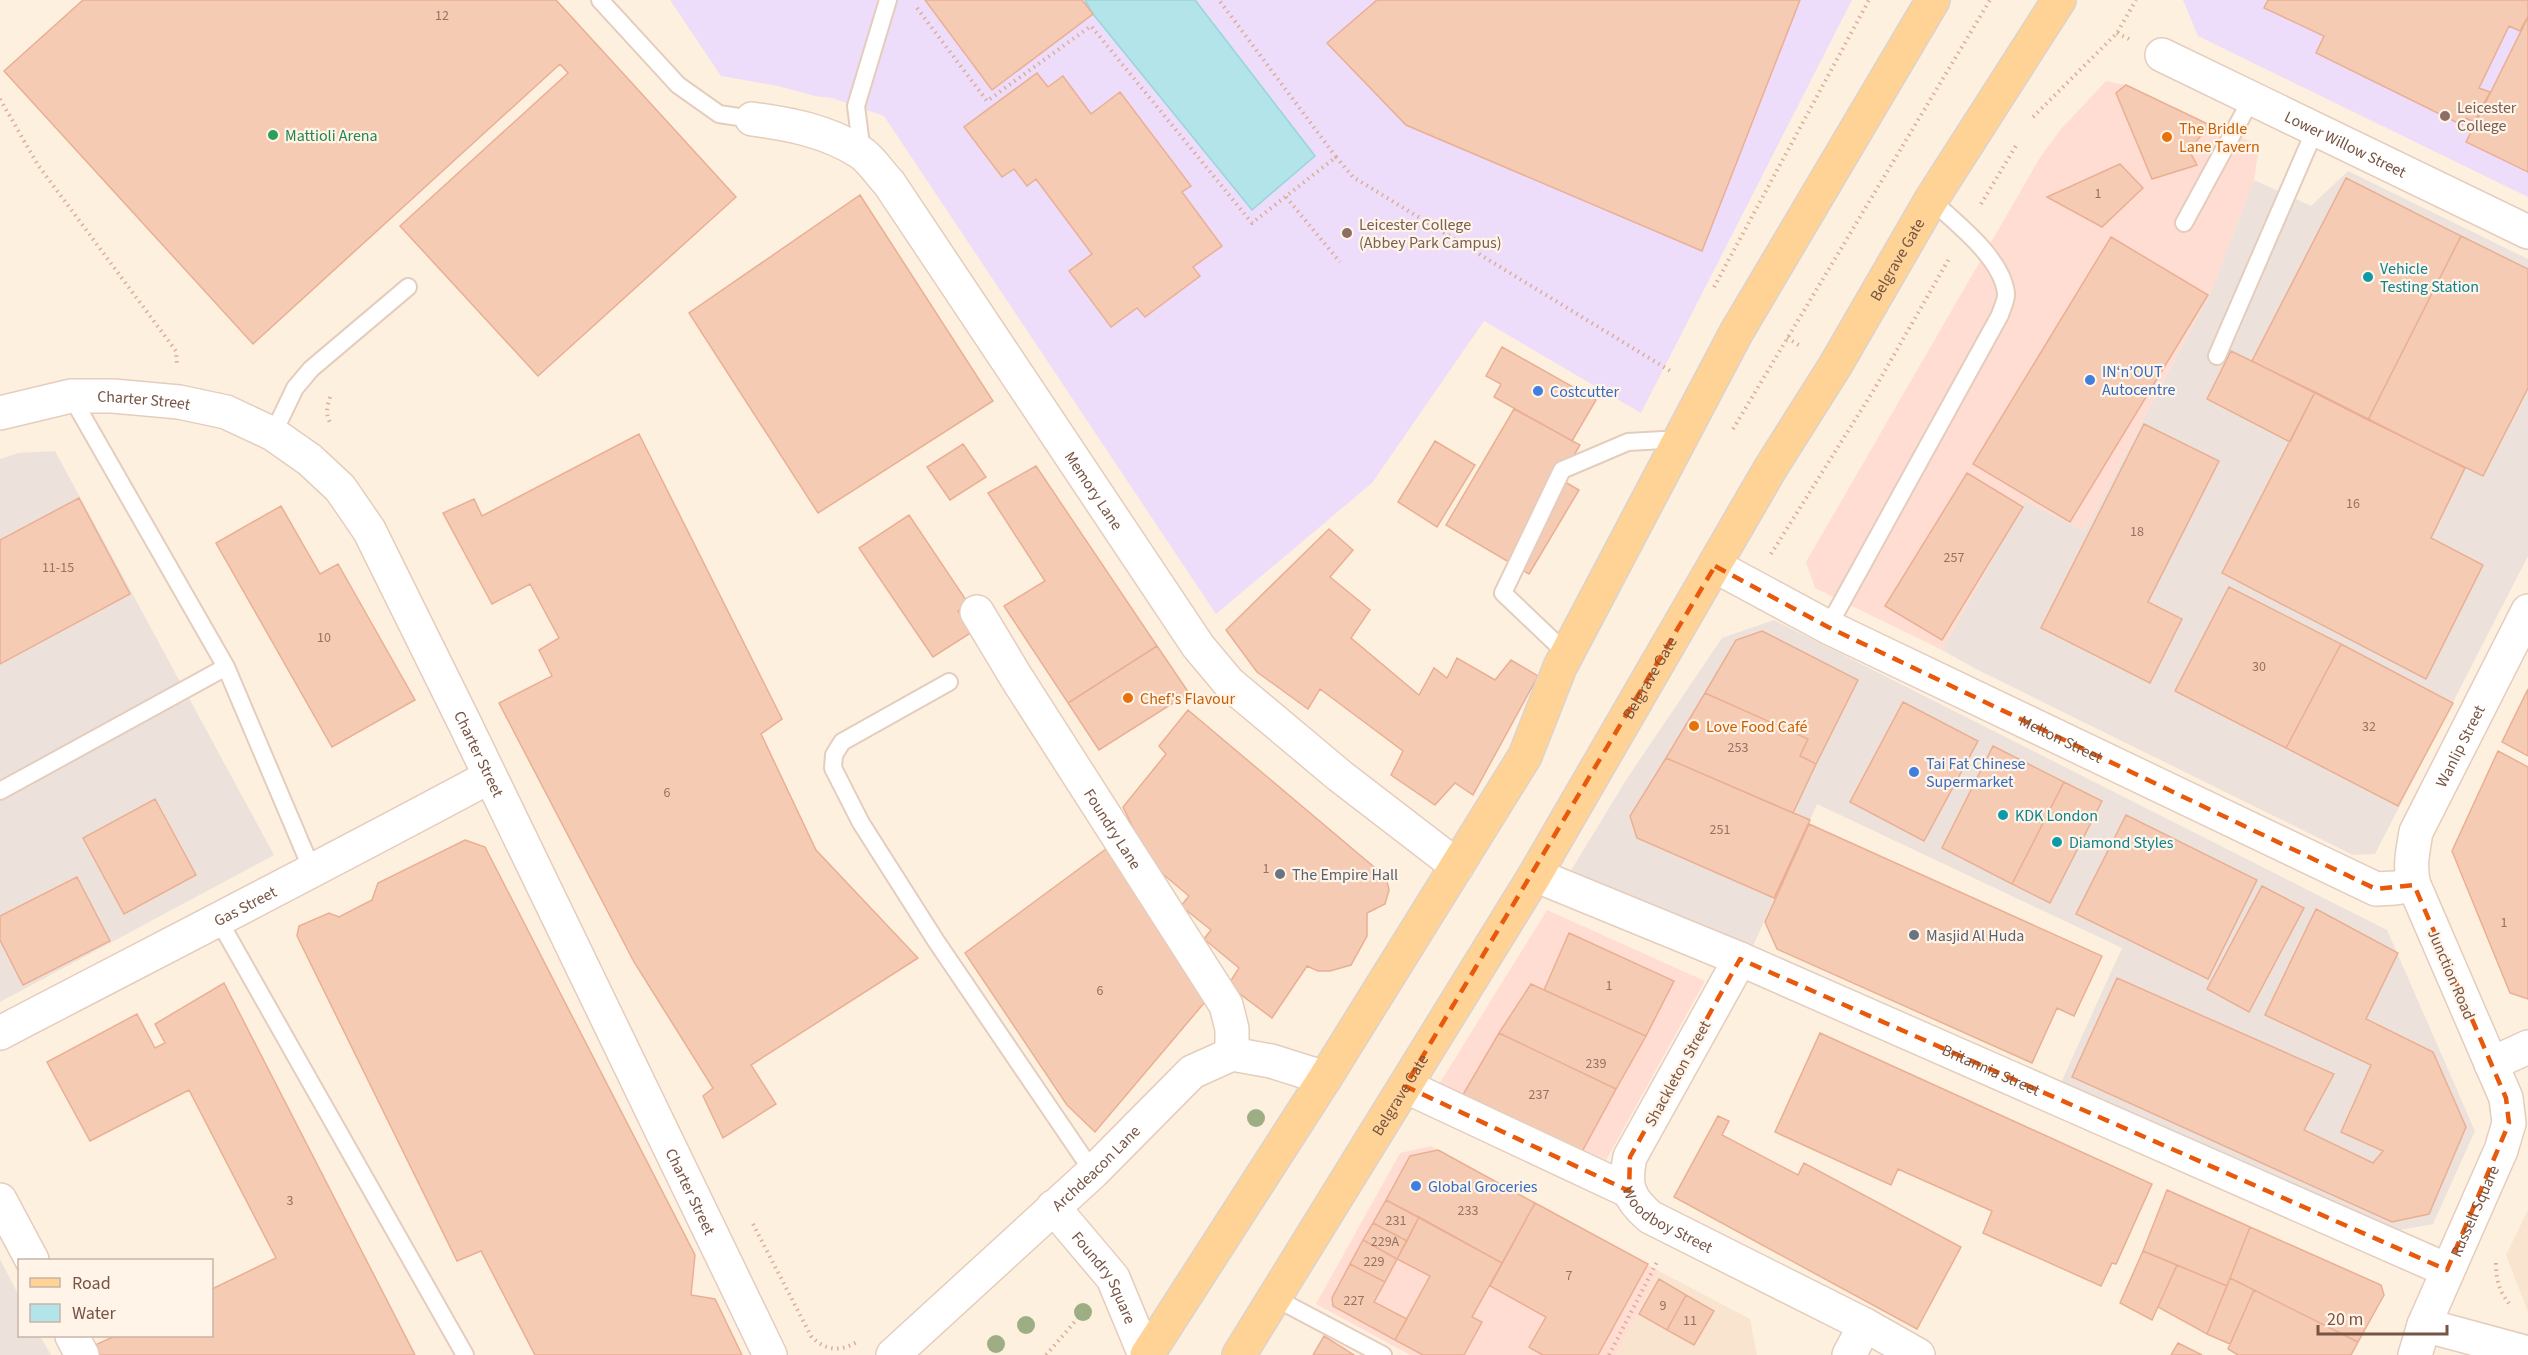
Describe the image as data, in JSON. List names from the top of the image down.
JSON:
{
  "streets": {
    "main road": ["Belgrave Gate"],
    "street": [
      "Lower Willow Street",
      "Charter Street",
      "Memory Lane",
      "Melton Street",
      "Wanlip Street",
      "Foundry Lane",
      "Gas Street",
      "Junction Road",
      "Britannia Street",
      "Shackleton Street",
      "Archdeacon Lane",
      "Russell Square",
      "Woodboy Street",
      "Foundry Square"
    ]
  },
  "crossings": [
    ["Belgrave Gate", "Melton Street"],
    ["Belgrave Gate", "Britannia Street"],
    ["Belgrave Gate", "Woodboy Street"],
    ["Charter Street", "Gas Street"],
    ["Melton Street", "Wanlip Street"],
    ["Melton Street", "Junction Road"],
    ["Wanlip Street", "Junction Road"],
    ["Foundry Lane", "Archdeacon Lane"],
    ["Junction Road", "Russell Square"],
    ["Britannia Street", "Shackleton Street"],
    ["Britannia Street", "Russell Square"],
    ["Shackleton Street", "Woodboy Street"],
    ["Archdeacon Lane", "Foundry Square"]
  ],
  "places": [
    "Leicester College",
    "Mattioli Arena",
    "The Bridle Lane Tavern",
    "Leicester College (Abbey Park Campus)",
    "Vehicle Testing Station",
    "IN‘n’OUT Autocentre",
    "Costcutter",
    "Chef's Flavour",
    "Love Food Café",
    "Tai Fat Chinese Supermarket",
    "KDK London",
    "Diamond Styles",
    "The Empire Hall",
    "Masjid Al Huda",
    "Global Groceries"
  ],
  "house_numbers": [
    "12",
    "1",
    "16",
    "18",
    "257",
    "11-15",
    "10",
    "30",
    "32",
    "253",
    "6",
    "251",
    "1",
    "1",
    "1",
    "6",
    "239",
    "237",
    "3",
    "233",
    "231",
    "229A",
    "229",
    "7",
    "227",
    "9",
    "11"
  ],
  "legend": ["Road", "Water"],
  "scale_bar": "20 m"
}
